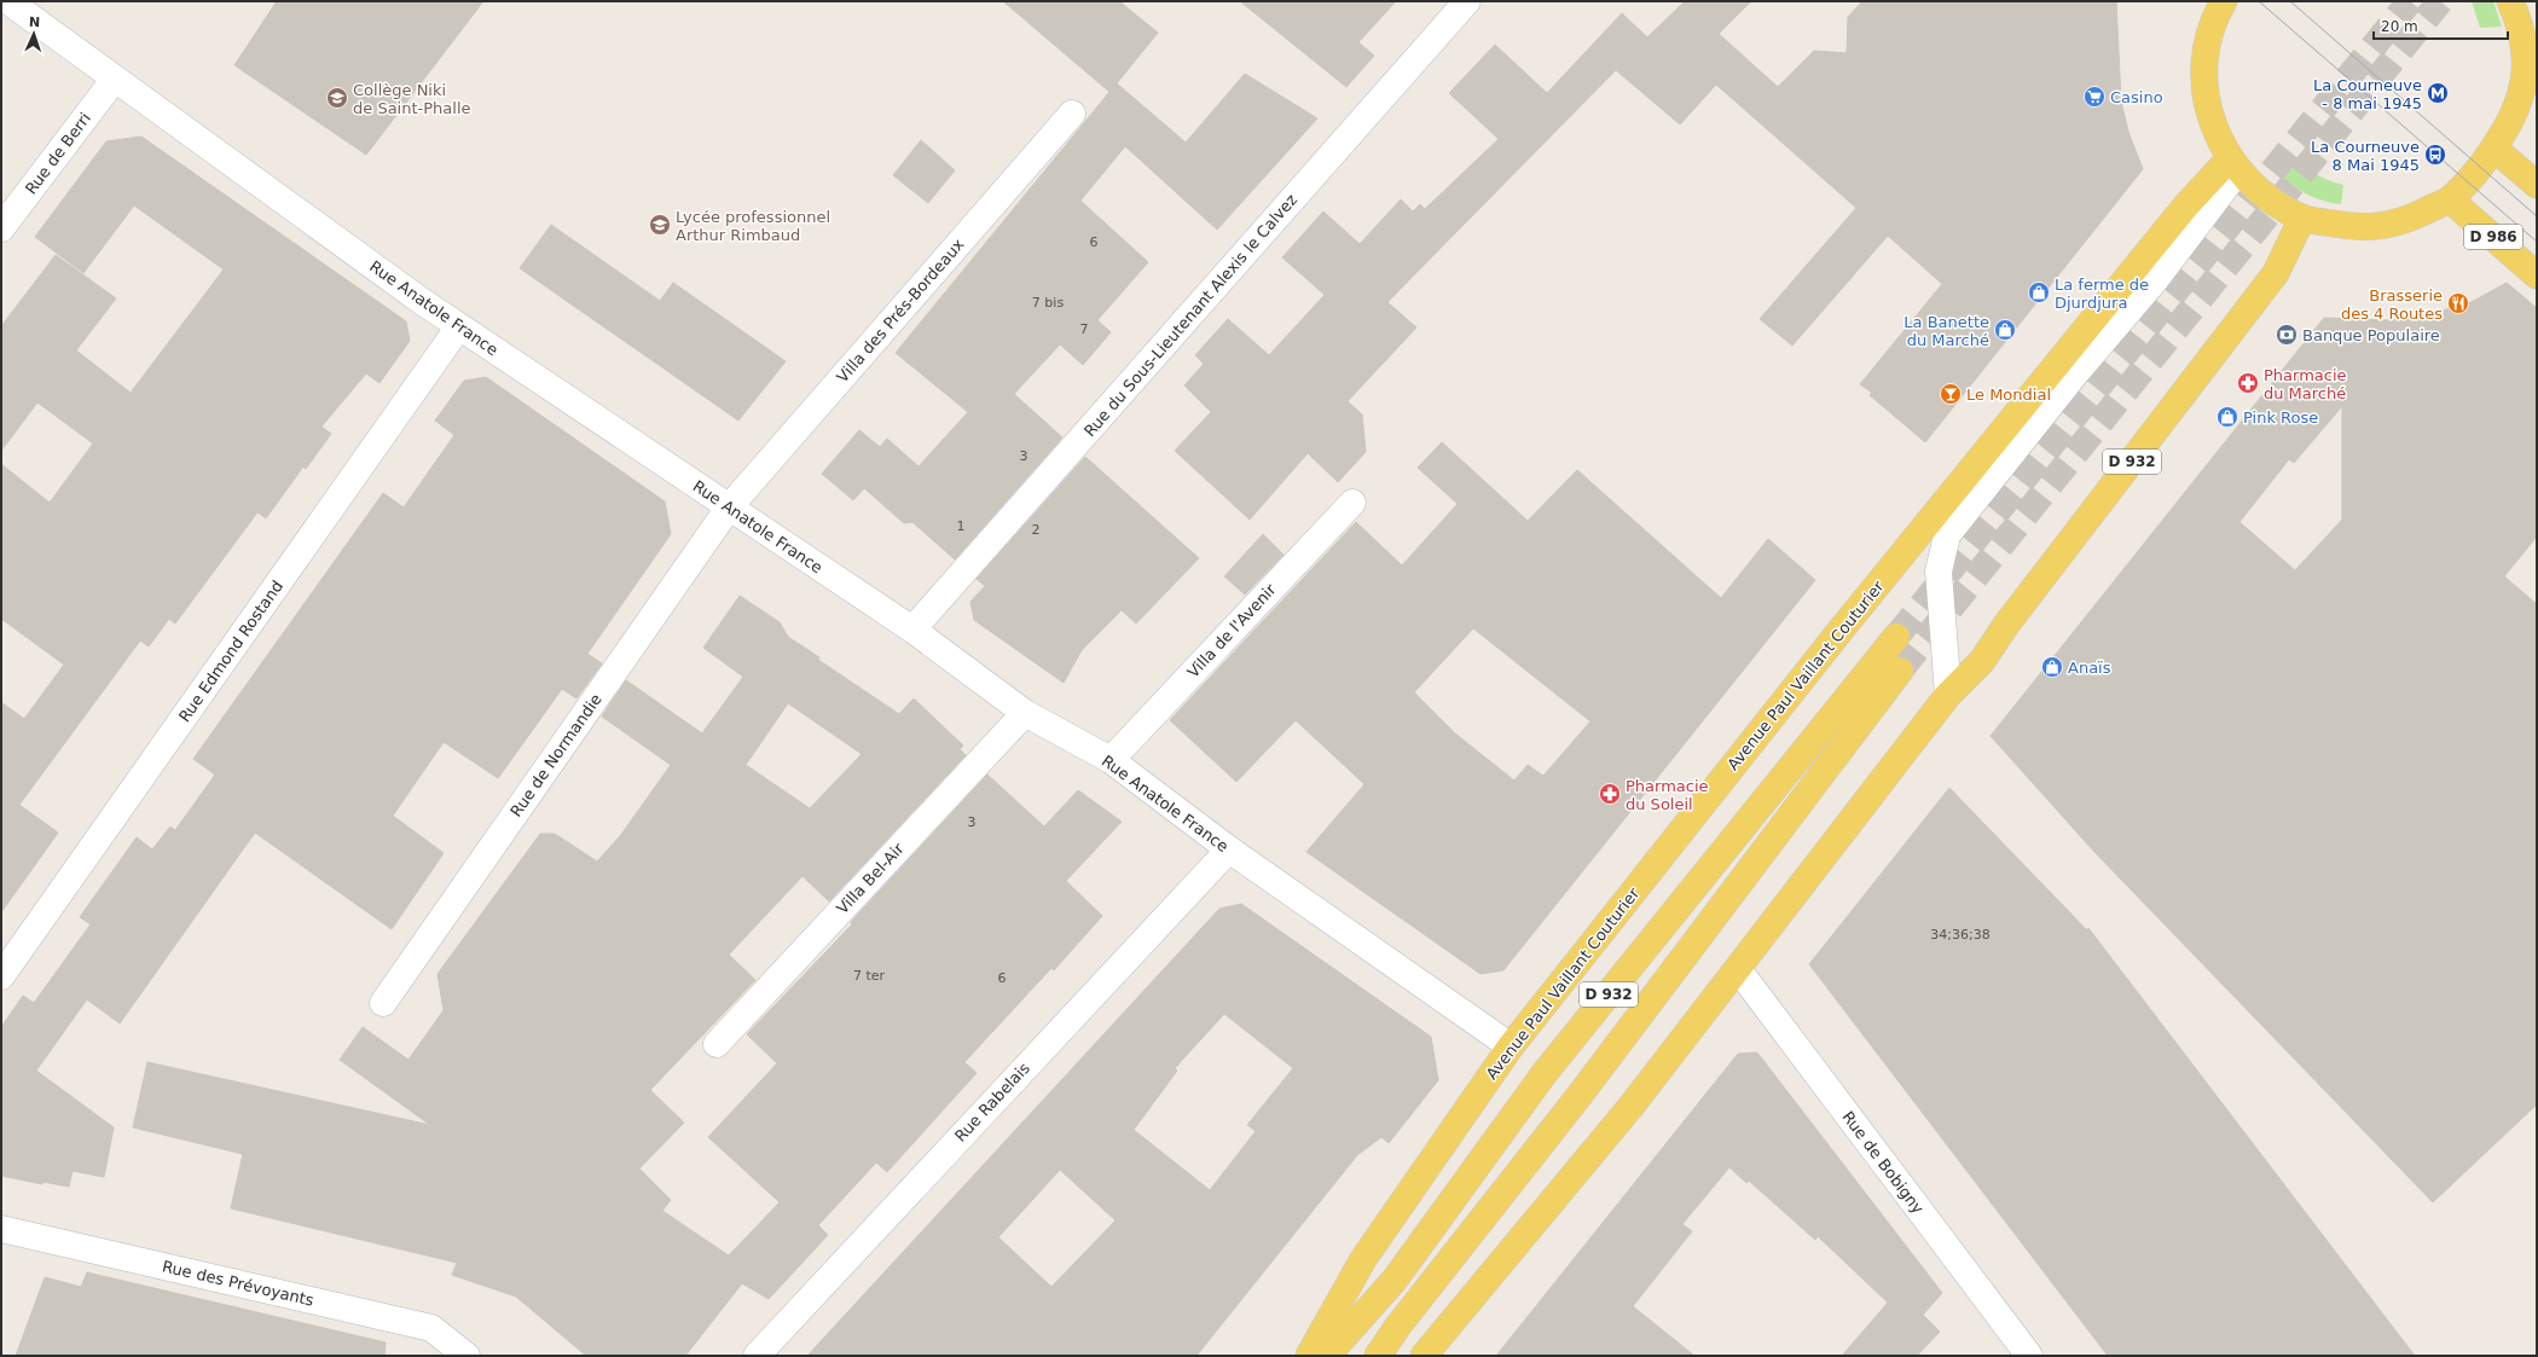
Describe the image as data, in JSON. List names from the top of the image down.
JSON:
{
  "streets": {
    "main road": ["D 986", "D 932", "Avenue Paul Vaillant Couturier"],
    "street": [
      "Rue de Berri",
      "Rue Anatole France",
      "Villa des Prés-Bordeaux",
      "Rue du Sous-Lieutenant Alexis le Calvez",
      "Villa de l'Avenir",
      "Rue Edmond Rostand",
      "Rue de Normandie",
      "Villa Bel-Air",
      "Rue Rabelais",
      "Rue de Bobigny",
      "Rue des Prévoyants"
    ]
  },
  "crossings": [
    ["Rue de Berri", "Rue Anatole France"],
    ["Rue Anatole France", "Villa des Prés-Bordeaux"],
    ["Rue Anatole France", "Rue du Sous-Lieutenant Alexis le Calvez"],
    ["Rue Anatole France", "Villa de l'Avenir"],
    ["Rue Anatole France", "Rue Edmond Rostand"],
    ["Rue Anatole France", "Avenue Paul Vaillant Couturier"],
    ["Rue Anatole France", "Rue de Normandie"],
    ["Rue Anatole France", "Villa Bel-Air"],
    ["Rue Anatole France", "Rue Rabelais"],
    ["Villa des Prés-Bordeaux", "Rue de Normandie"],
    ["D 932", "Rue de Bobigny"]
  ],
  "places": {
    "metro station": ["La Courneuve - 8 mai 1945"],
    "supermarket": ["Casino"],
    "school or university": ["Collège Niki de Saint-Phalle", "Lycée professionnel Arthur Rimbaud"],
    "bus stop": ["La Courneuve 8 Mai 1945"],
    "shop": [
      "La ferme de Djurdjura",
      "La Banette du Marché",
      "Pink Rose",
      "Anaïs"
    ],
    "restaurant": ["Brasserie des 4 Routes"],
    "bank": ["Banque Populaire"],
    "pharmacy": ["Pharmacie du Marché", "Pharmacie du Soleil"],
    "bar": ["Le Mondial"]
  },
  "house_numbers": [
    "6",
    "7 bis",
    "7",
    "3",
    "1",
    "2",
    "3",
    "34;36;38",
    "7 ter",
    "6"
  ],
  "scale_bar": "20 m",
  "north": "top"
}
